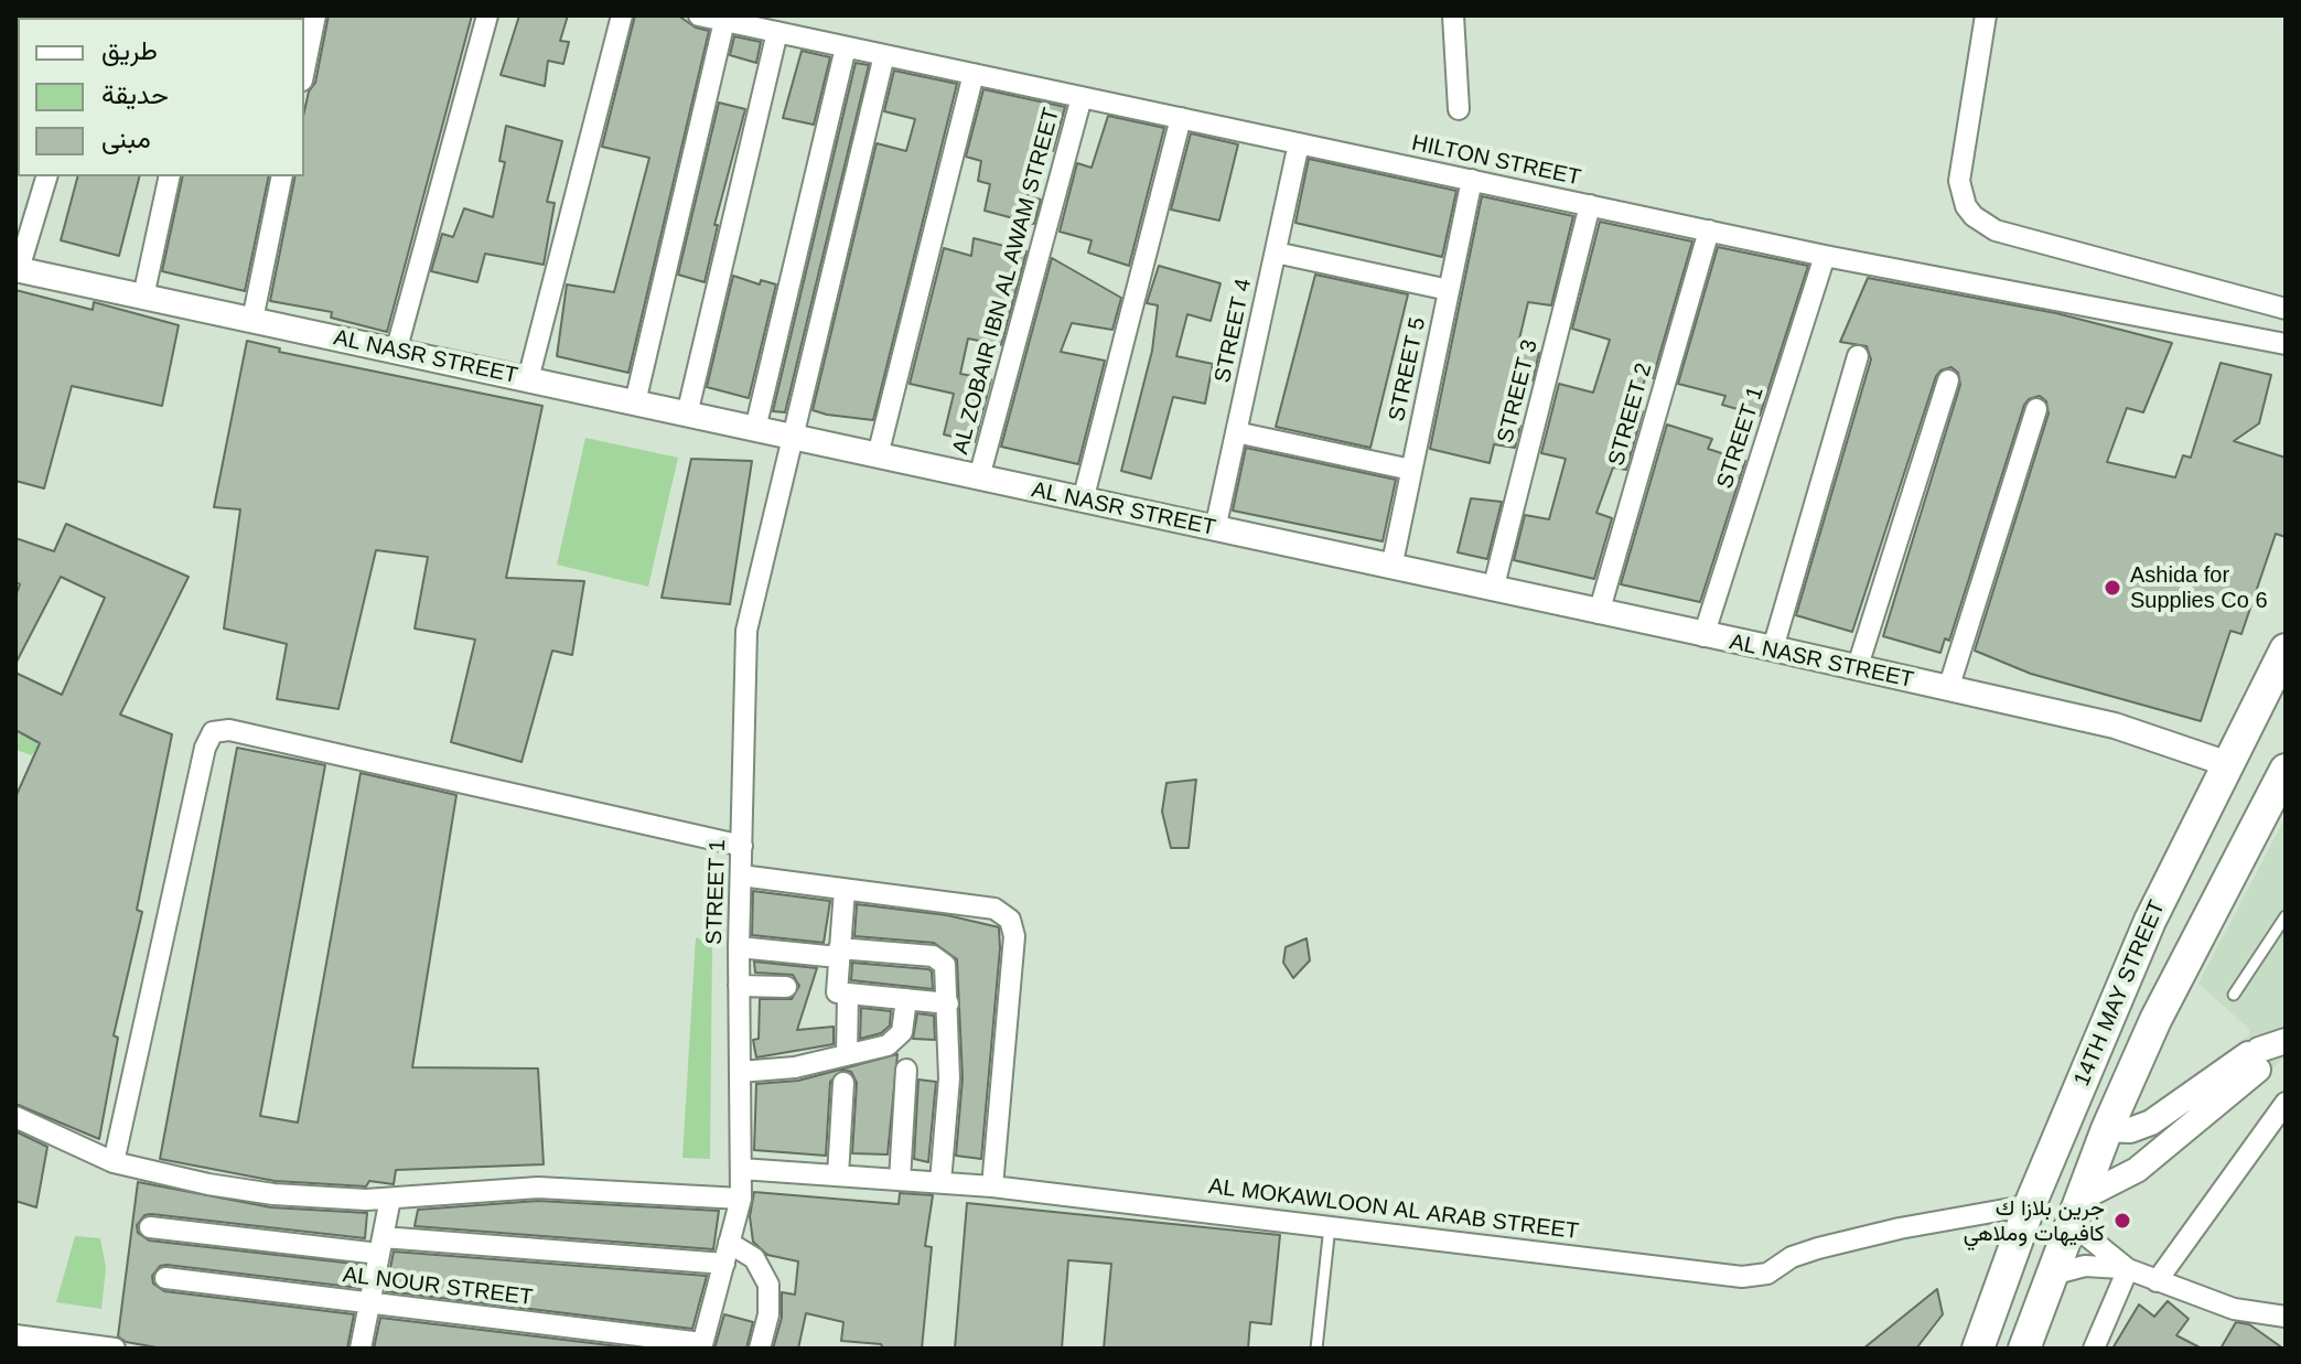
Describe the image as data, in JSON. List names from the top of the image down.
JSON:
{
  "streets": {
    "main road": ["14TH MAY STREET"],
    "street": [
      "HILTON STREET",
      "AL ZOBAIR IBN AL AWAM STREET",
      "STREET 4",
      "AL NASR STREET",
      "STREET 5",
      "STREET 3",
      "STREET 2",
      "STREET 1",
      "AL MOKAWLOON AL ARAB STREET",
      "AL NOUR STREET"
    ]
  },
  "crossings": [
    ["HILTON STREET", "AL ZOBAIR IBN AL AWAM STREET"],
    ["HILTON STREET", "STREET 4"],
    ["HILTON STREET", "STREET 5"],
    ["HILTON STREET", "STREET 3"],
    ["HILTON STREET", "STREET 2"],
    ["HILTON STREET", "STREET 1"],
    ["AL ZOBAIR IBN AL AWAM STREET", "AL NASR STREET"],
    ["STREET 4", "AL NASR STREET"],
    ["AL NASR STREET", "STREET 5"],
    ["AL NASR STREET", "STREET 3"],
    ["AL NASR STREET", "STREET 2"],
    ["AL NASR STREET", "STREET 1"],
    ["AL NASR STREET", "14TH MAY STREET"],
    ["STREET 1", "AL MOKAWLOON AL ARAB STREET"],
    ["STREET 1", "AL NOUR STREET"],
    ["14TH MAY STREET", "AL MOKAWLOON AL ARAB STREET"]
  ],
  "places": ["Ashida for Supplies Co 6", "جرين بلازا ك كافيهات وملاهي"],
  "legend": ["طريق", "حديقة", "مبنى"]
}
